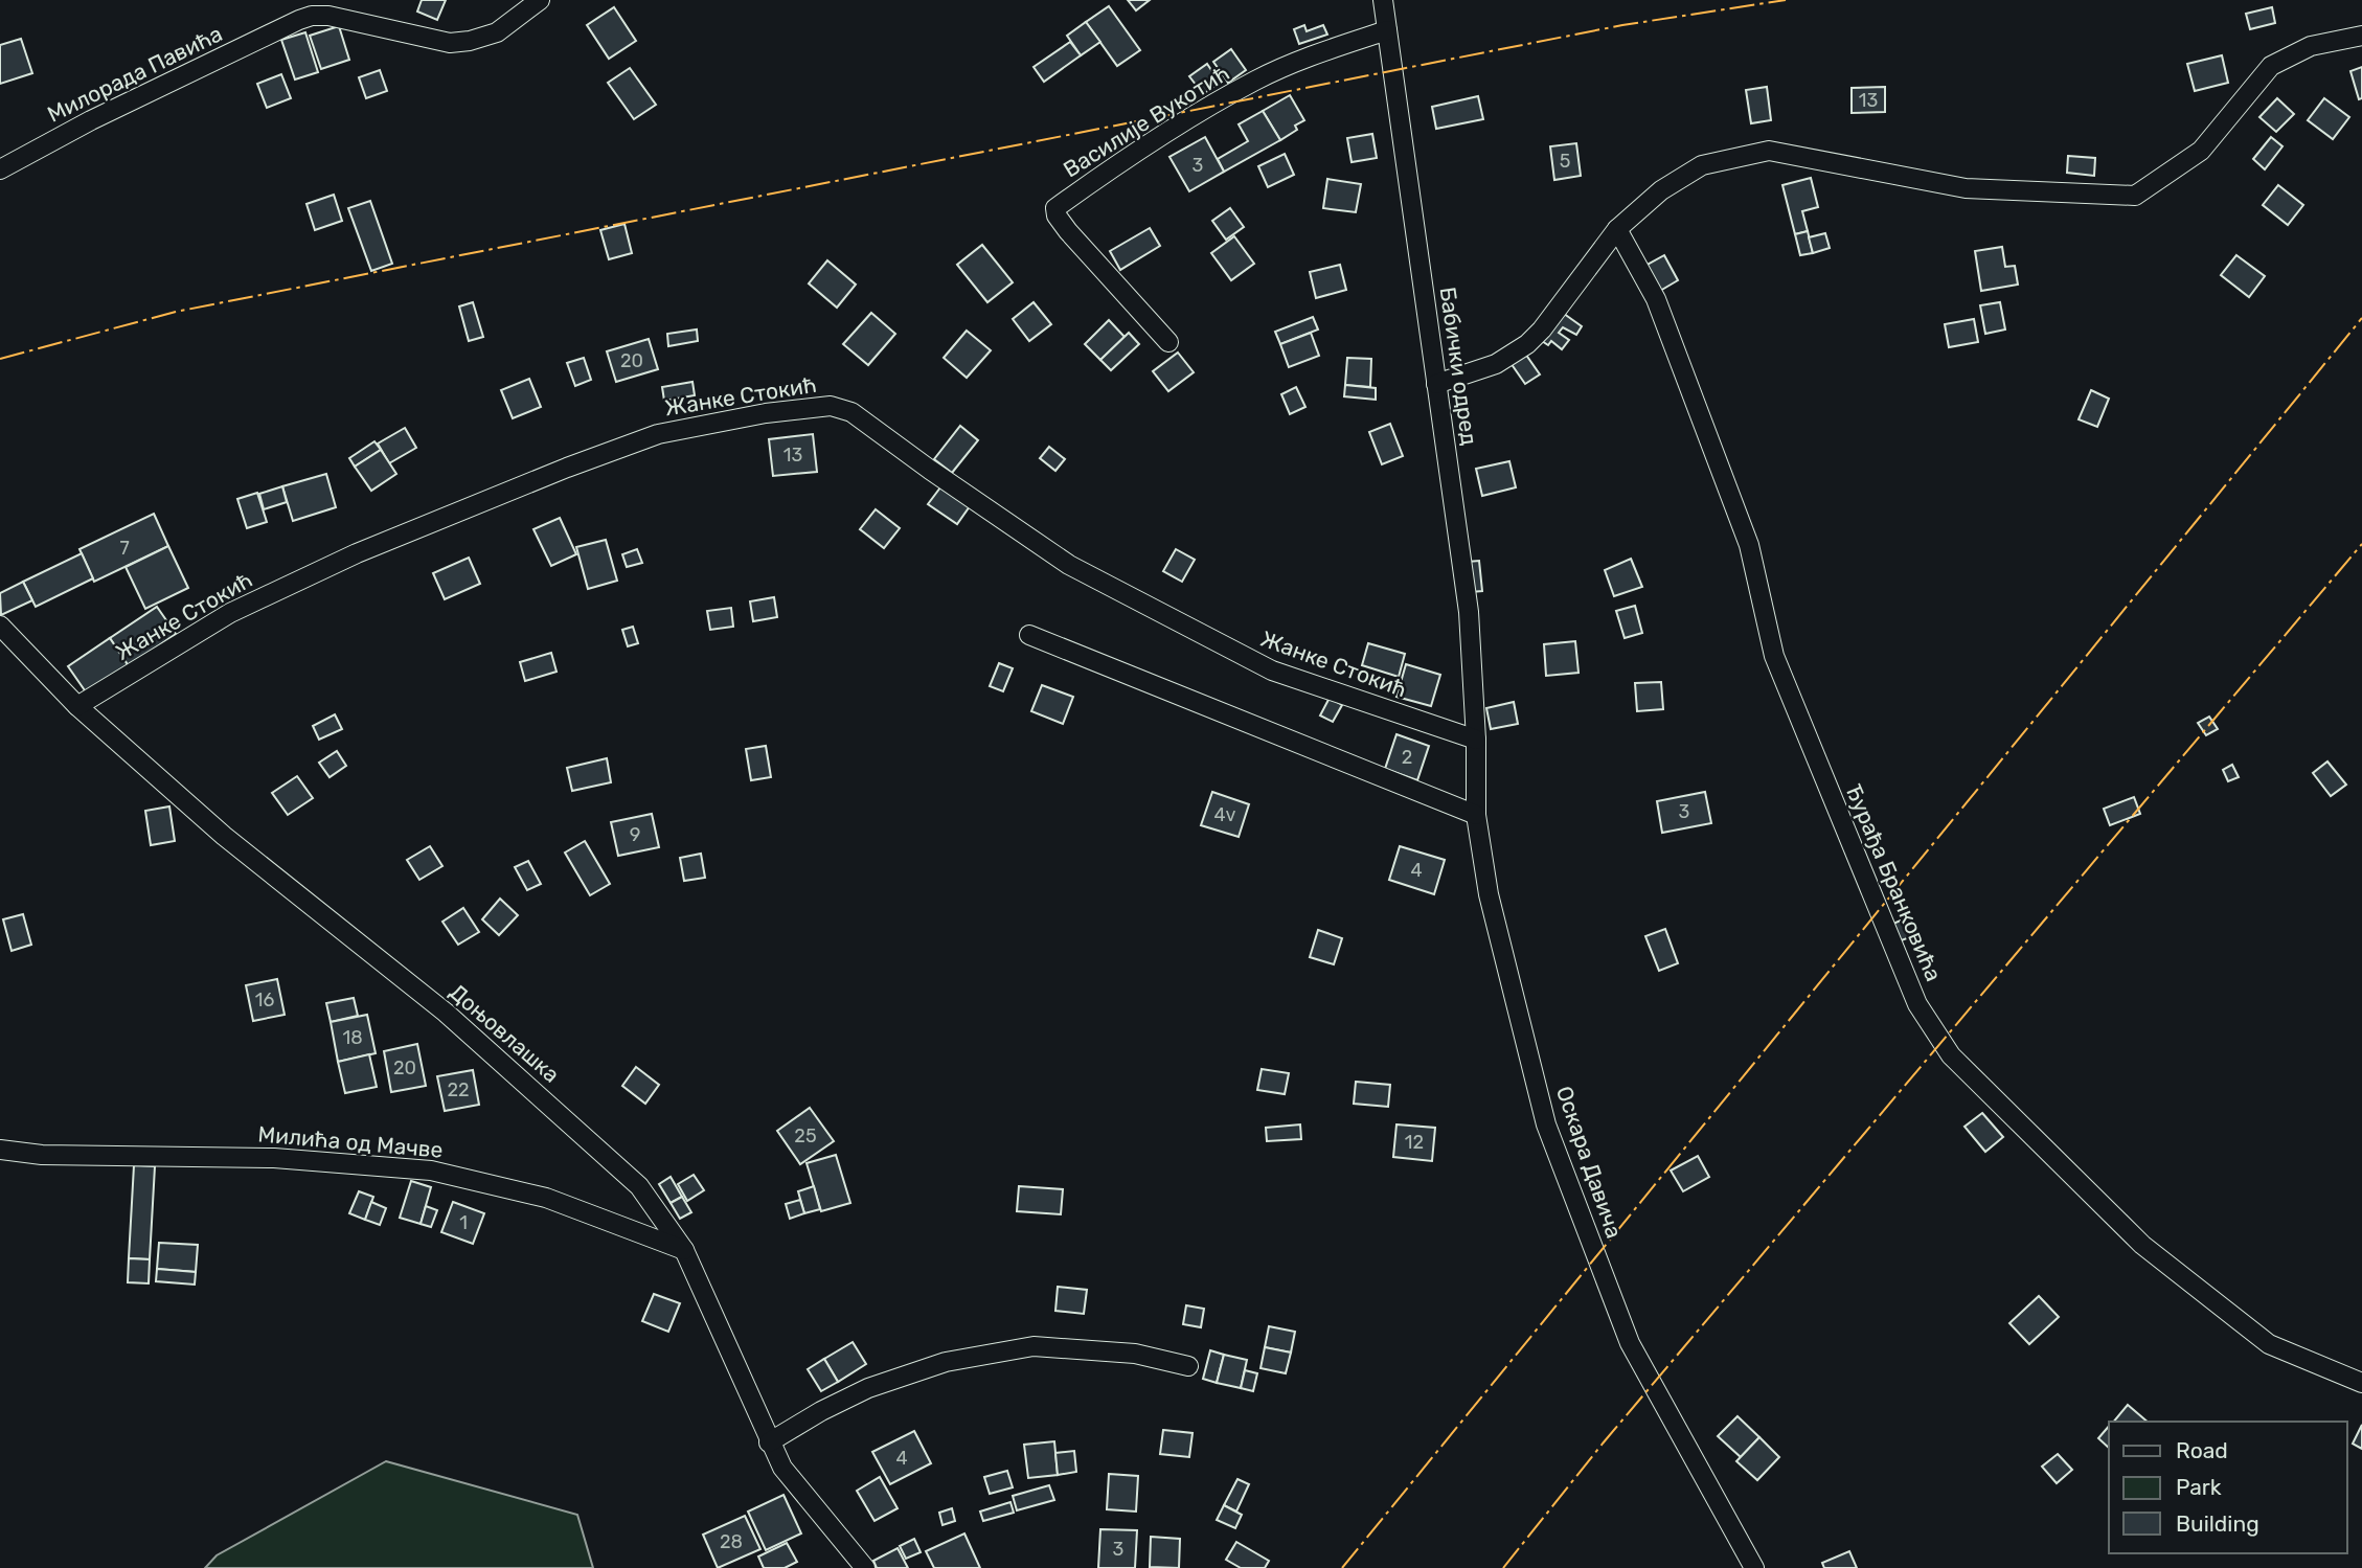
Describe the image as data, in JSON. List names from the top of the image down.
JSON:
{
  "streets": {
    "street": [
      "Милорада Павића",
      "Василије Вукотић",
      "Бабички одред",
      "Жанке Стокић",
      "Ђурађа Бранковића",
      "Доњовлашка",
      "Милића од Мачве",
      "Оскара Давича"
    ]
  },
  "crossings": [
    ["Василије Вукотић", "Бабички одред"],
    ["Бабички одред", "Жанке Стокић"],
    ["Бабички одред", "Оскара Давича"],
    ["Жанке Стокић", "Доњовлашка"],
    ["Жанке Стокић", "Оскара Давича"],
    ["Доњовлашка", "Милића од Мачве"]
  ],
  "house_numbers": [
    "13",
    "5",
    "3",
    "20",
    "13",
    "7",
    "2",
    "3",
    "4v",
    "9",
    "4",
    "16",
    "18",
    "20",
    "22",
    "25",
    "12",
    "1",
    "4",
    "28",
    "3"
  ],
  "legend": ["Road", "Park", "Building"]
}
